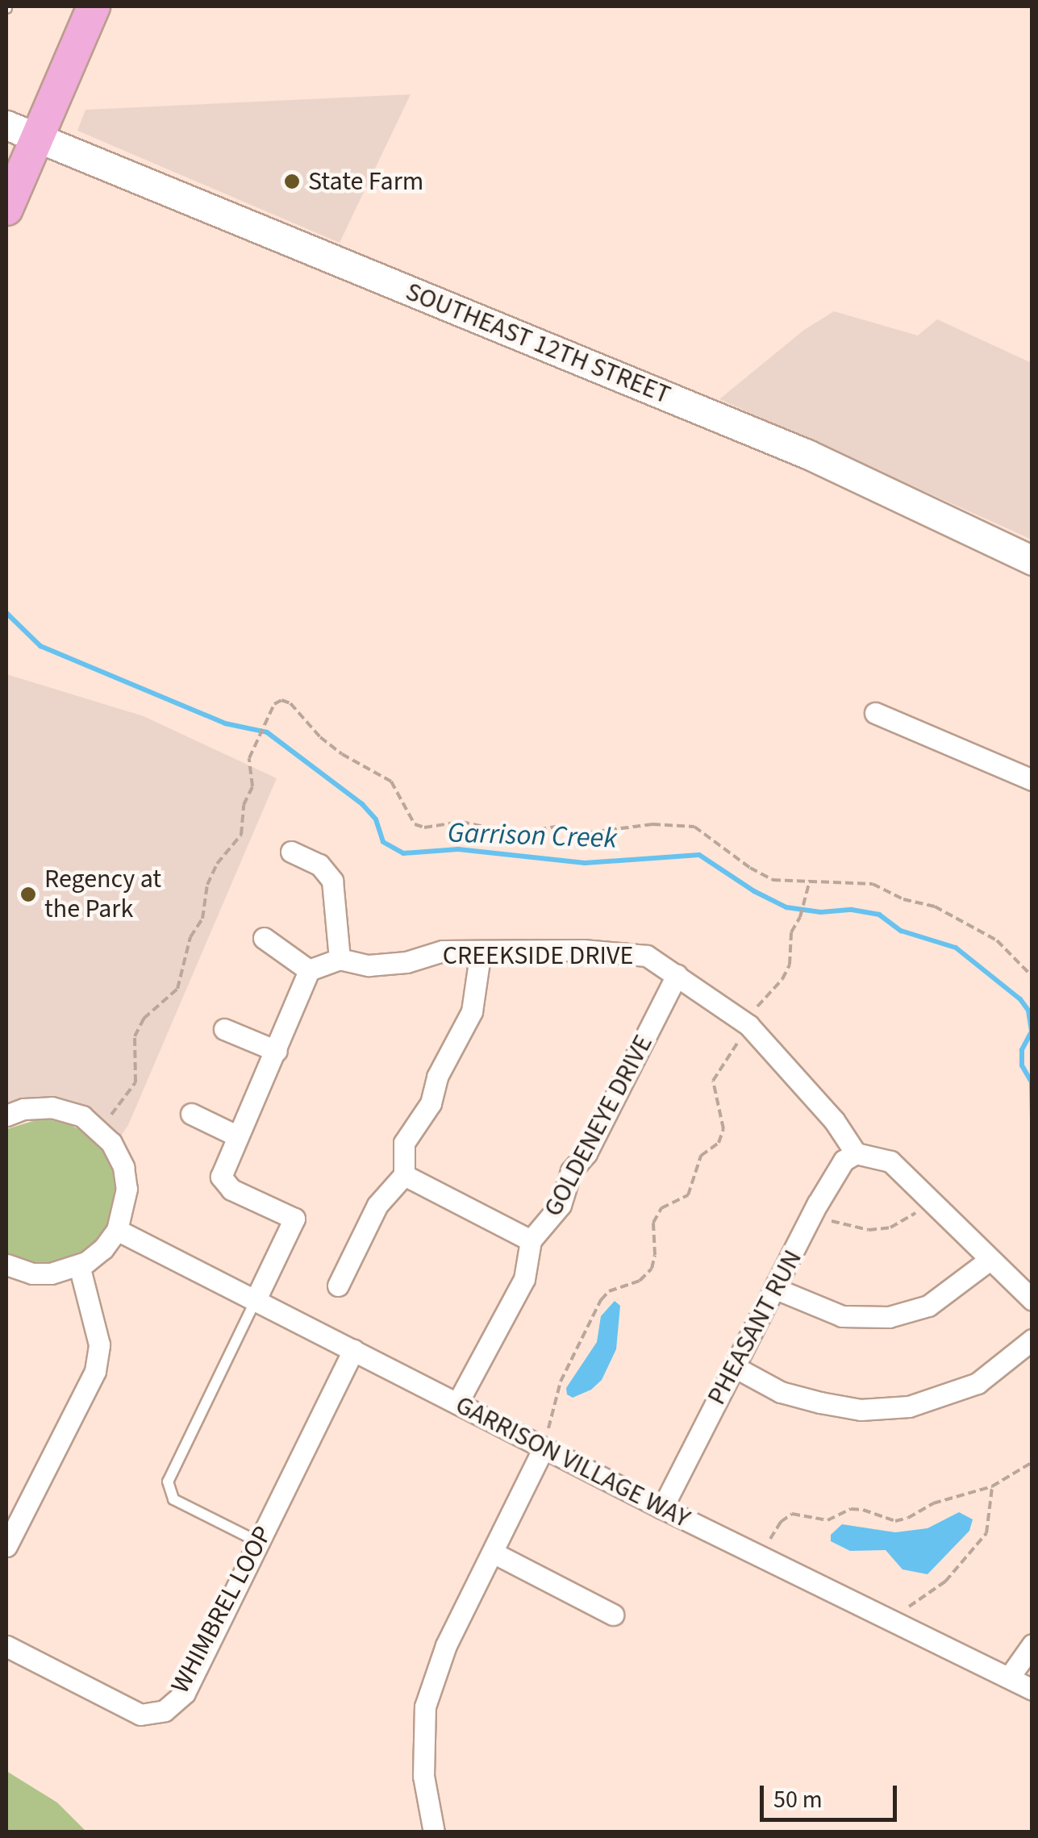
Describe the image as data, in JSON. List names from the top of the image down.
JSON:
{
  "streets": {
    "main road": ["SOUTHEAST 12TH STREET"],
    "street": [
      "CREEKSIDE DRIVE",
      "GOLDENEYE DRIVE",
      "PHEASANT RUN",
      "GARRISON VILLAGE WAY",
      "WHIMBREL LOOP"
    ]
  },
  "crossings": [
    ["CREEKSIDE DRIVE", "GOLDENEYE DRIVE"],
    ["CREEKSIDE DRIVE", "PHEASANT RUN"],
    ["GOLDENEYE DRIVE", "GARRISON VILLAGE WAY"],
    ["PHEASANT RUN", "GARRISON VILLAGE WAY"],
    ["GARRISON VILLAGE WAY", "WHIMBREL LOOP"]
  ],
  "water": ["Garrison Creek"],
  "places": ["State Farm", "Regency at the Park"],
  "scale_bar": "50 m"
}
